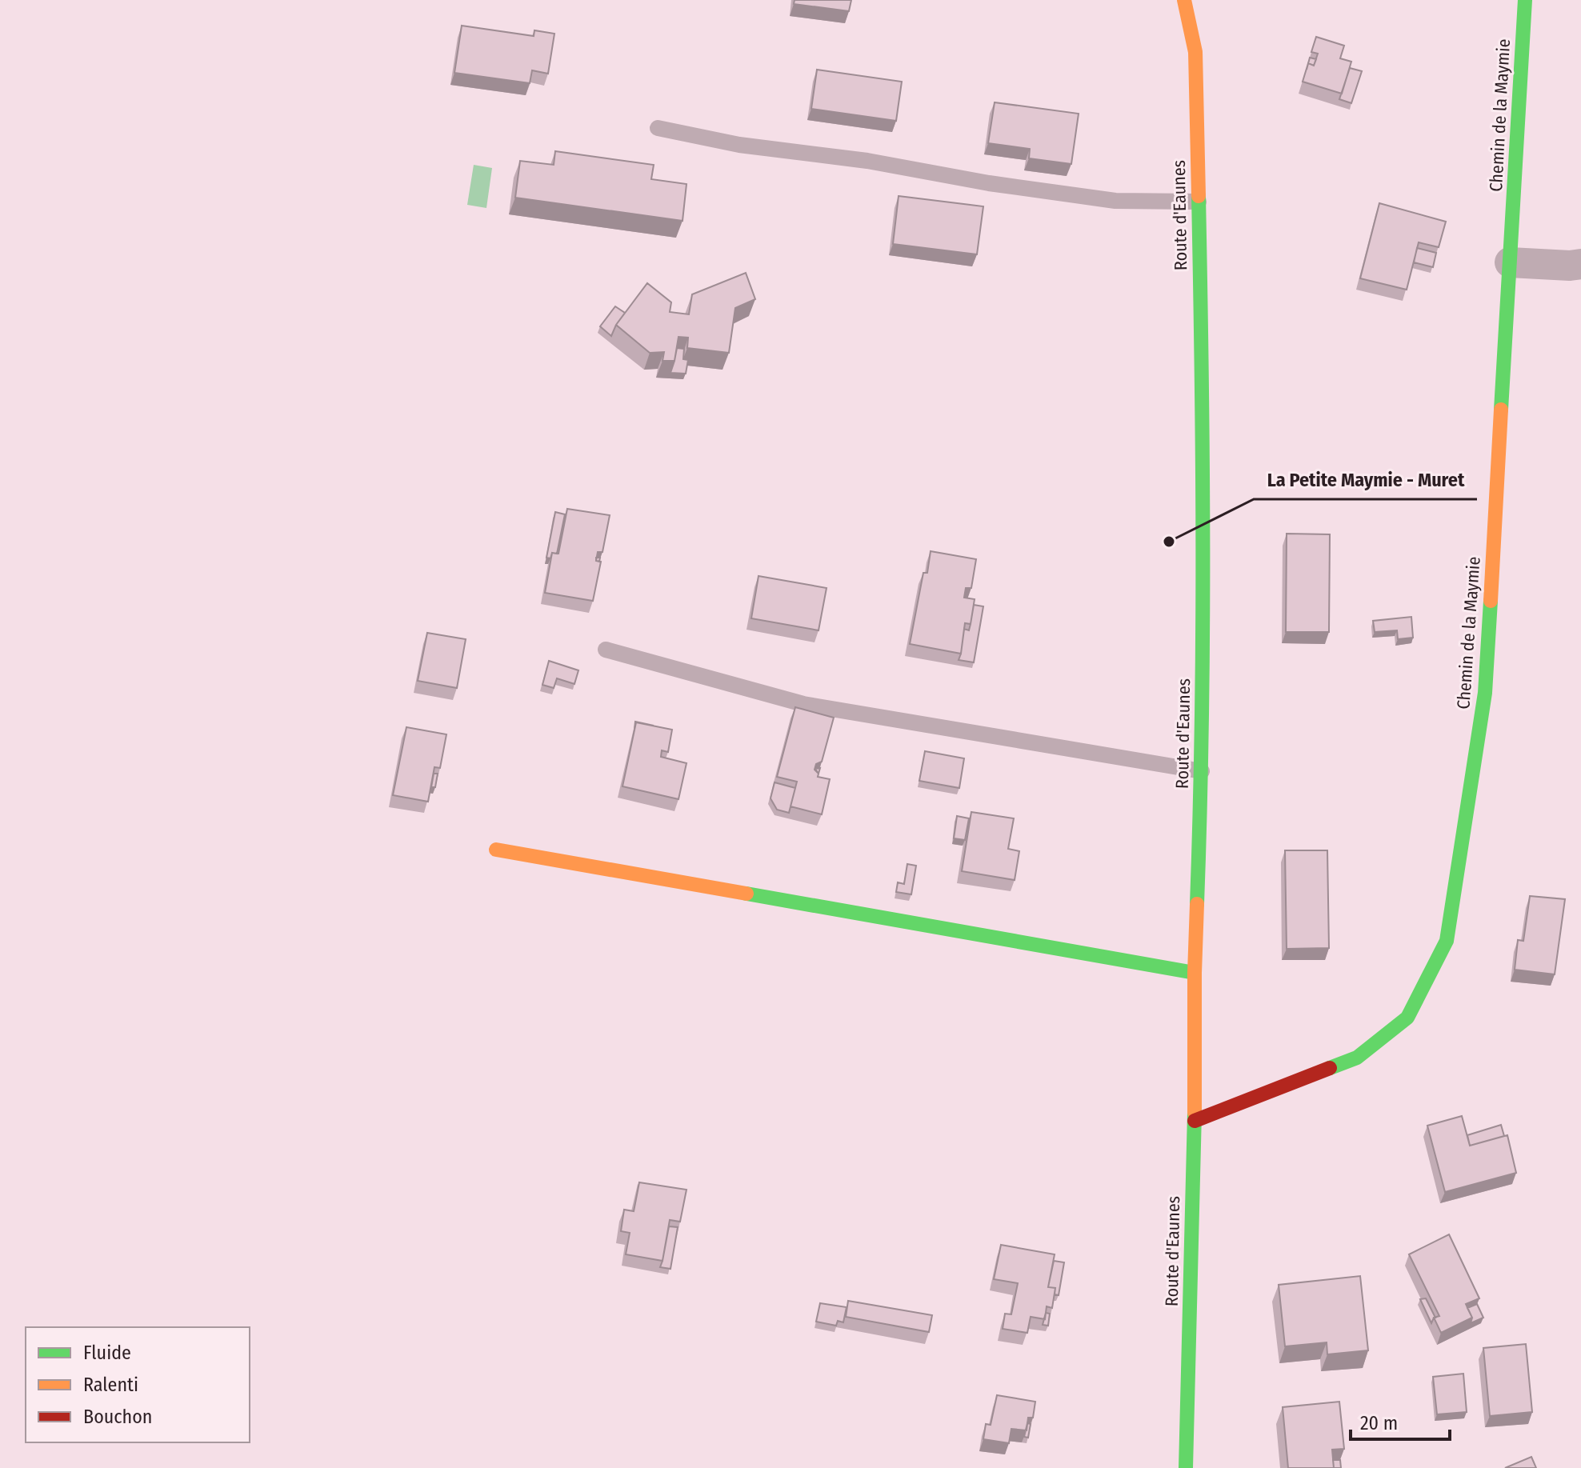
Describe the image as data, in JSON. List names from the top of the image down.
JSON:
{
  "streets": {
    "street": ["Chemin de la Maymie", "Route d'Eaunes"]
  },
  "crossings": [
    ["Chemin de la Maymie", "Route d'Eaunes"]
  ],
  "places": ["La Petite Maymie - Muret"],
  "legend": ["Fluide", "Ralenti", "Bouchon"],
  "scale_bar": "20 m"
}
